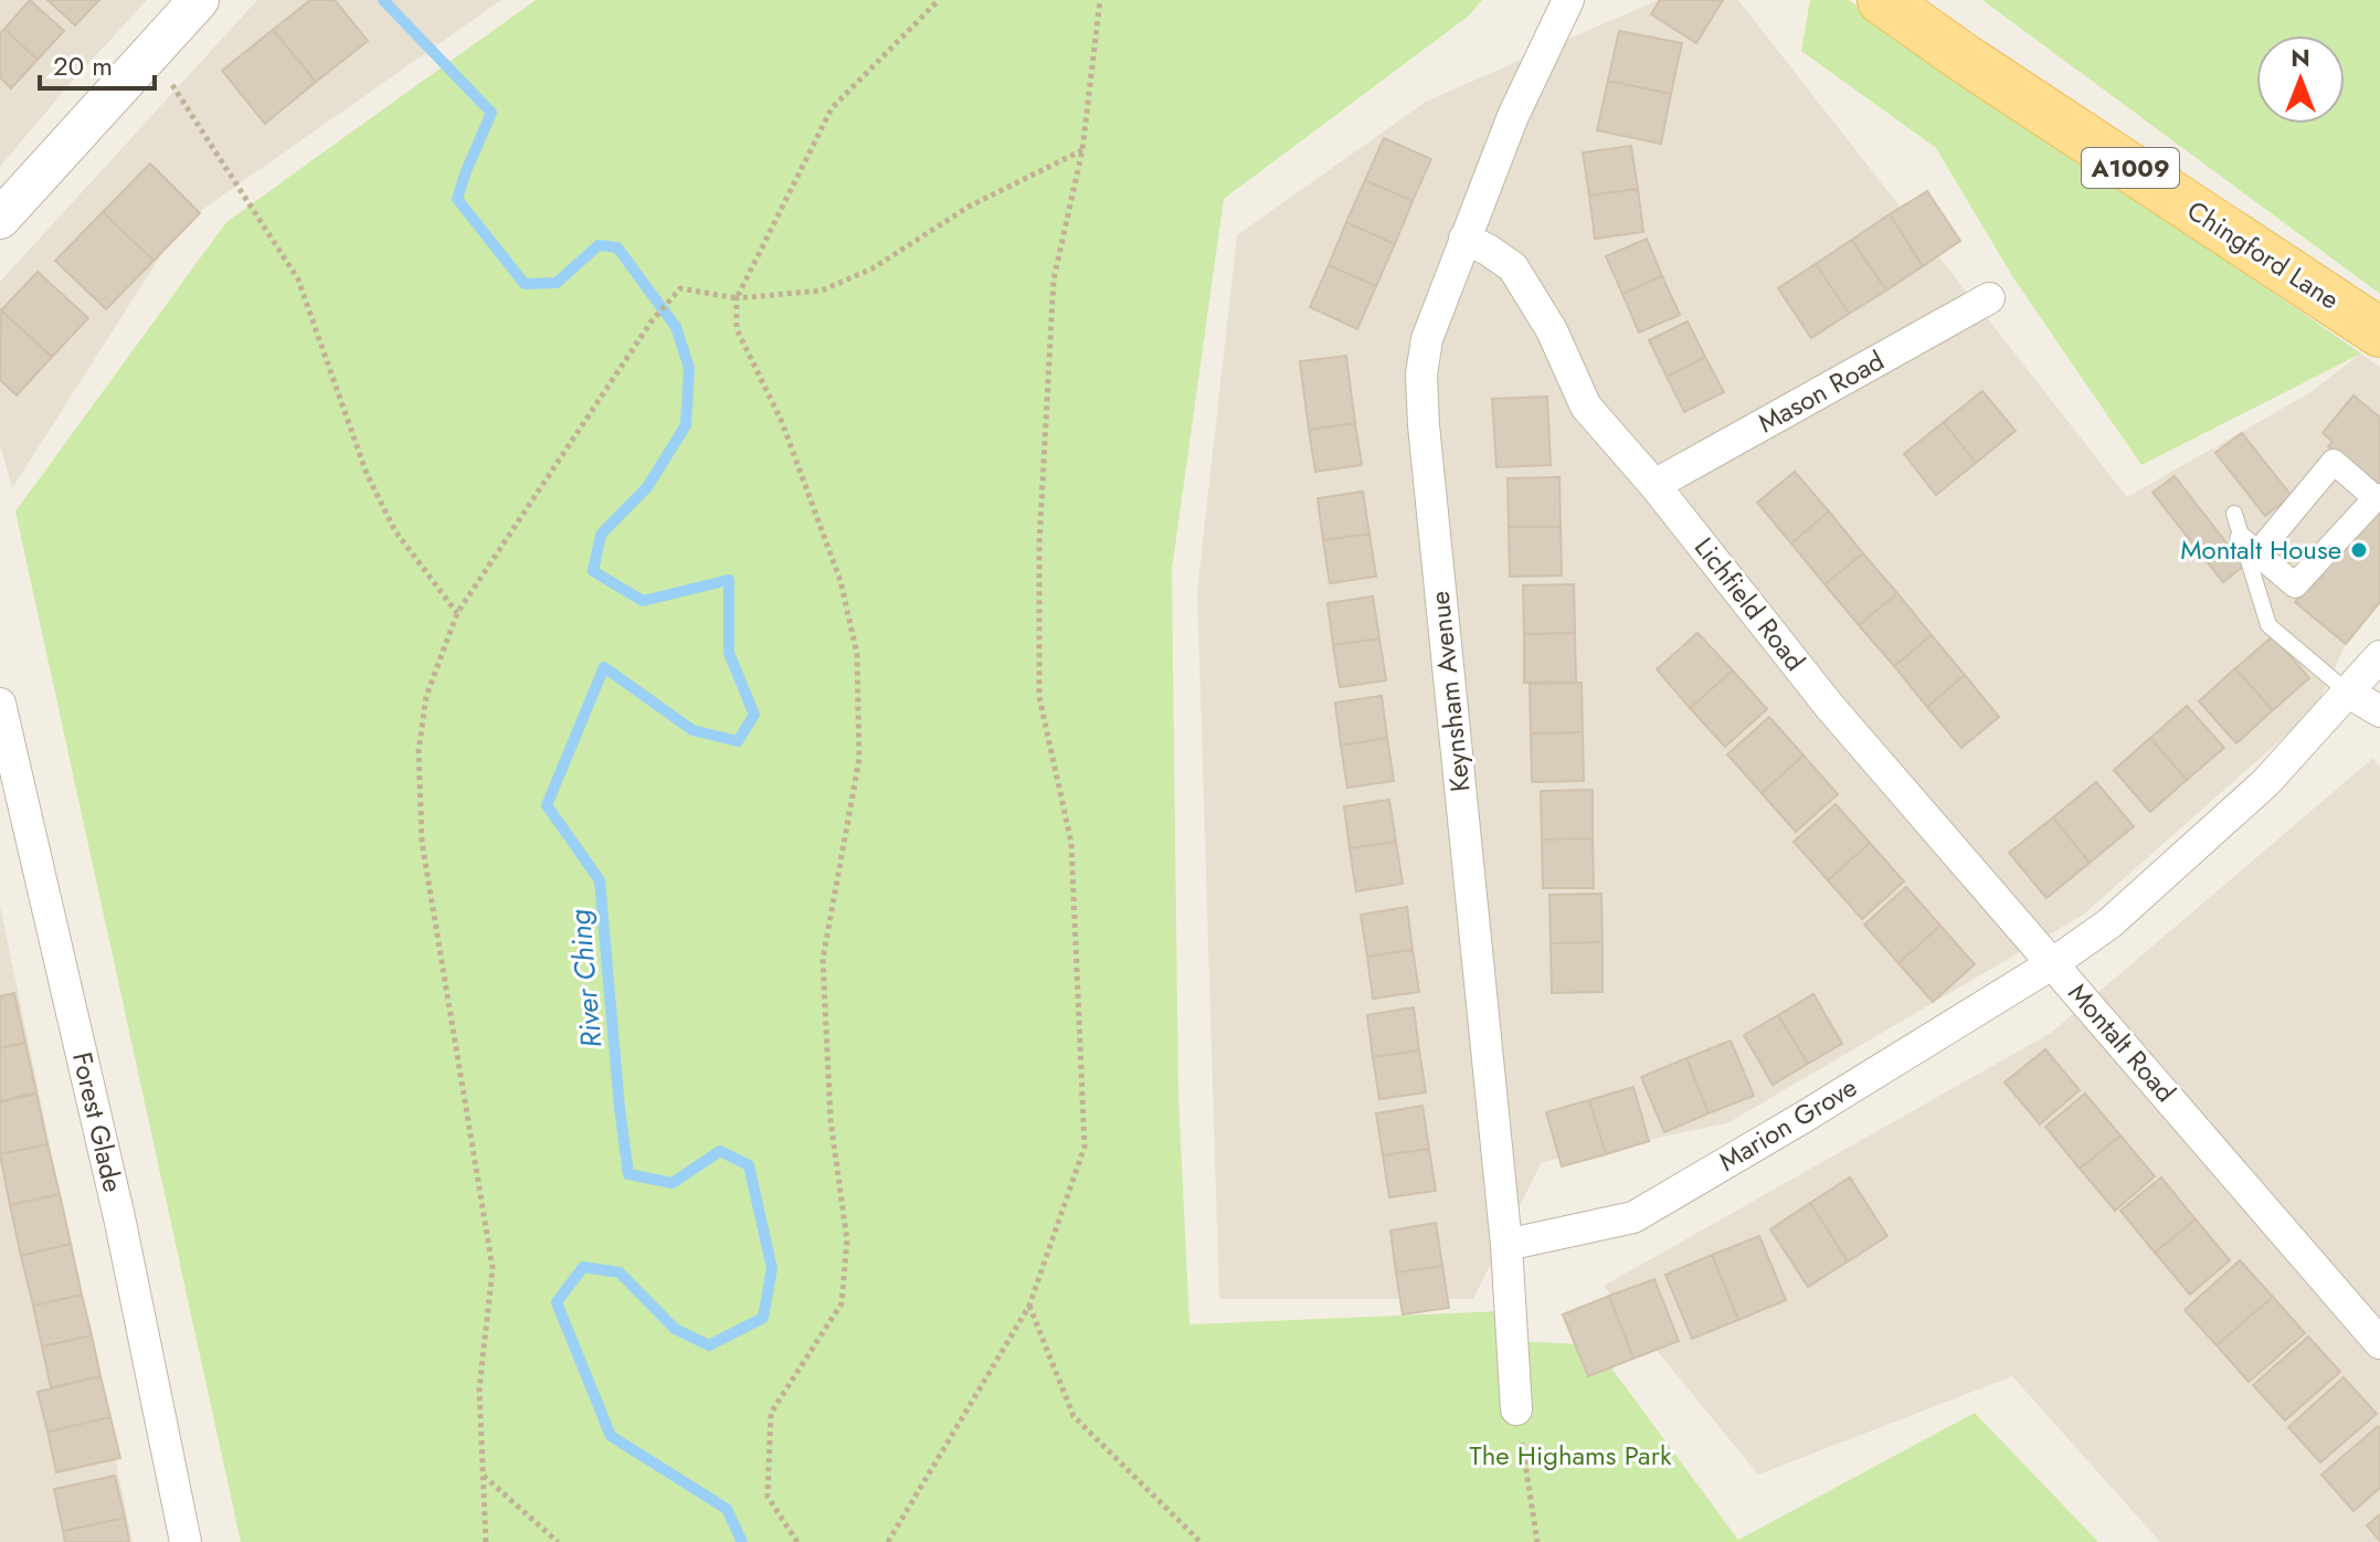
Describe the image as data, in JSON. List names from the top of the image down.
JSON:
{
  "streets": {
    "main road": ["A1009", "Chingford Lane"],
    "street": [
      "Mason Road",
      "Lichfield Road",
      "Keynsham Avenue",
      "Montalt Road",
      "Forest Glade",
      "Marion Grove"
    ]
  },
  "crossings": [
    ["Mason Road", "Lichfield Road"],
    ["Lichfield Road", "Keynsham Avenue"],
    ["Lichfield Road", "Montalt Road"],
    ["Lichfield Road", "Marion Grove"],
    ["Keynsham Avenue", "Marion Grove"],
    ["Montalt Road", "Marion Grove"]
  ],
  "water": ["River Ching"],
  "parks": ["The Highams Park"],
  "places": ["Montalt House"],
  "scale_bar": "20 m",
  "north": "top"
}
